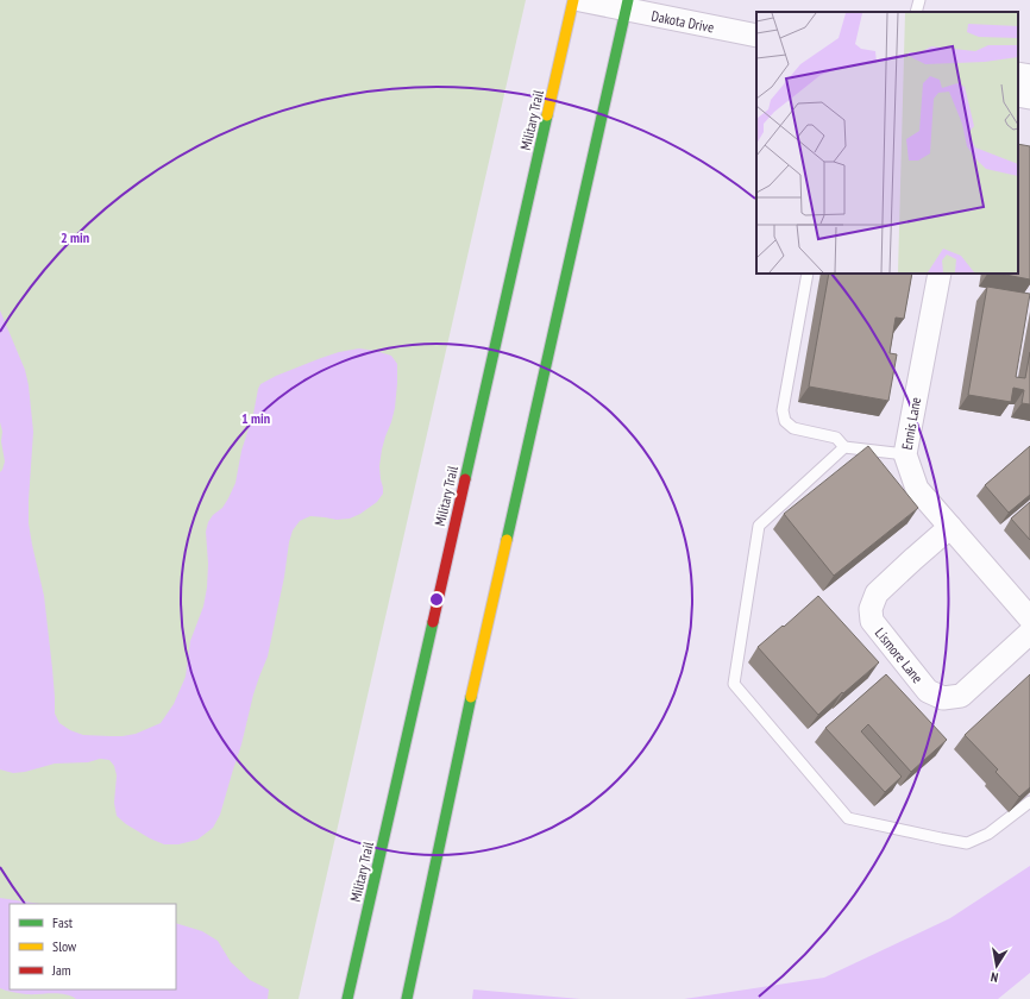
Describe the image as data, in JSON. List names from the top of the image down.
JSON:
{
  "streets": {
    "main road": ["Military Trail"],
    "street": ["Dakota Drive", "Ennis Lane", "Lismore Lane"]
  },
  "crossings": [
    ["Ennis Lane", "Lismore Lane"]
  ],
  "legend": ["Fast", "Slow", "Jam"],
  "north": "bottom",
  "rings": ["2 min", "1 min"]
}
